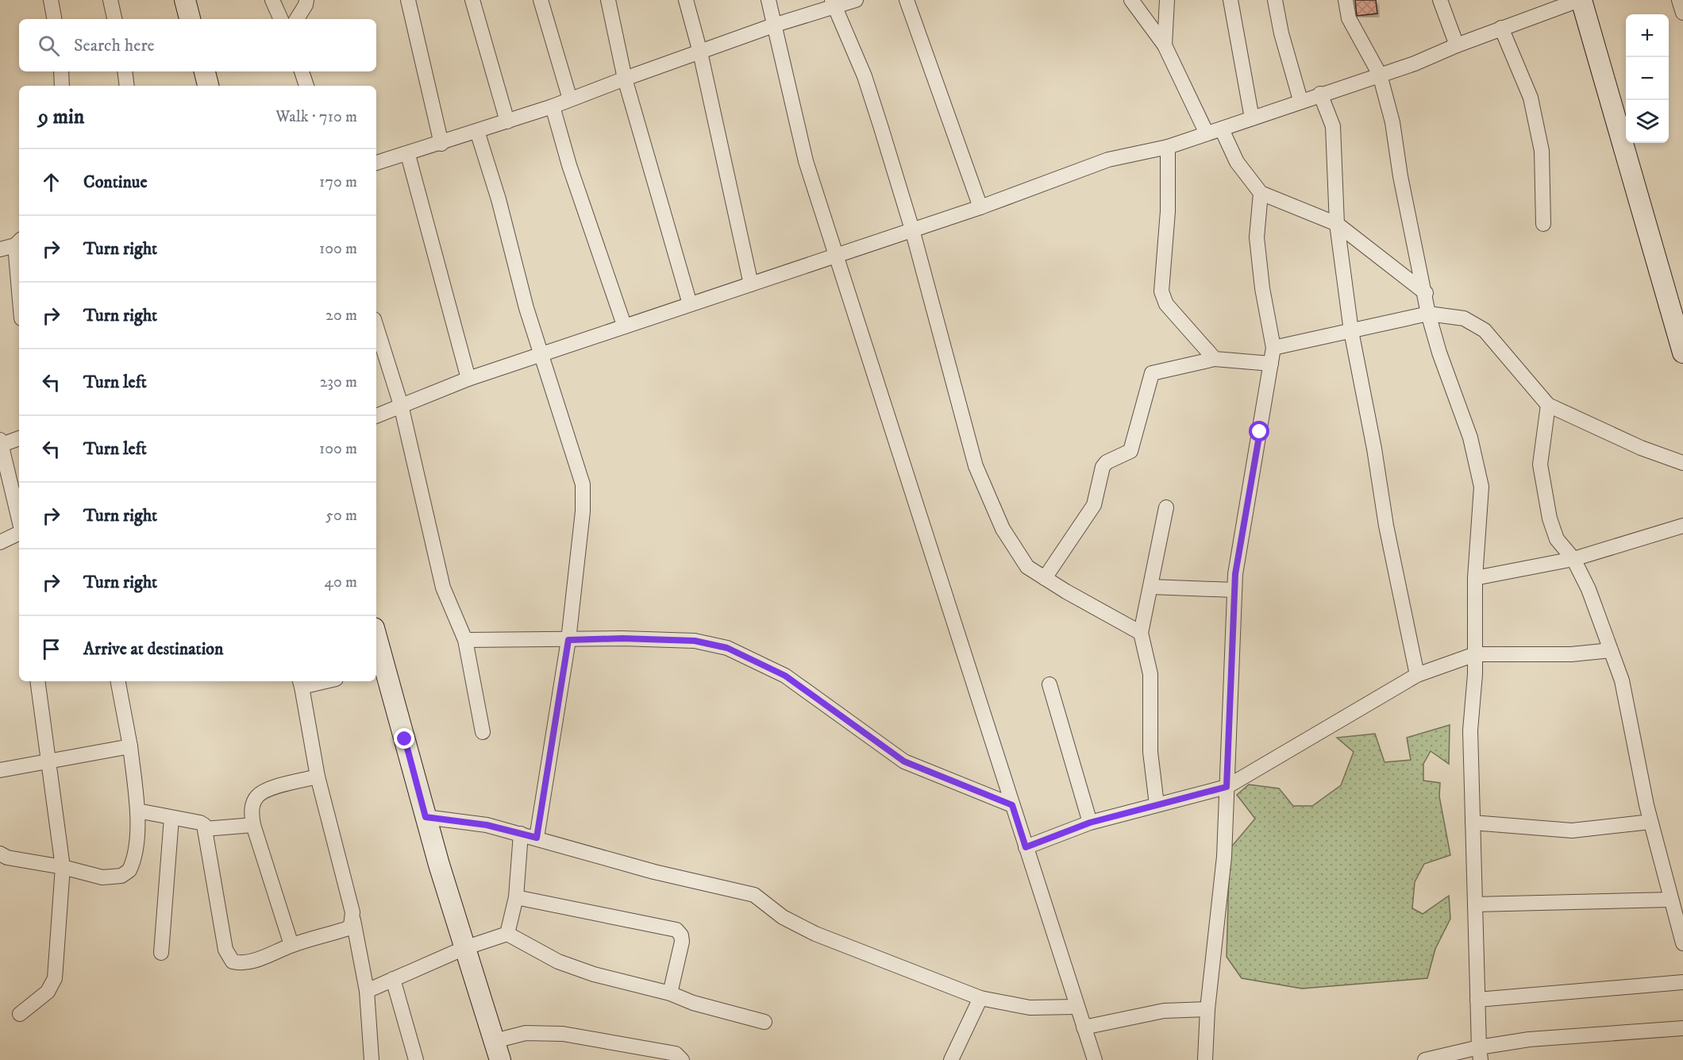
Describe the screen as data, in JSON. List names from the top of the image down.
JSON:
{
  "page": {
    "map_buttons": ["+", "−"],
    "search": "Search here",
    "heading": ["9 min", "Walk · 710 m"],
    "list": [
      ["Continue", "170 m"],
      ["Turn right", "100 m"],
      ["Turn right", "20 m"],
      ["Turn left", "230 m"],
      ["Turn left", "100 m"],
      ["Turn right", "50 m"],
      ["Turn right", "40 m"],
      "Arrive at destination"
    ]
  }
}
